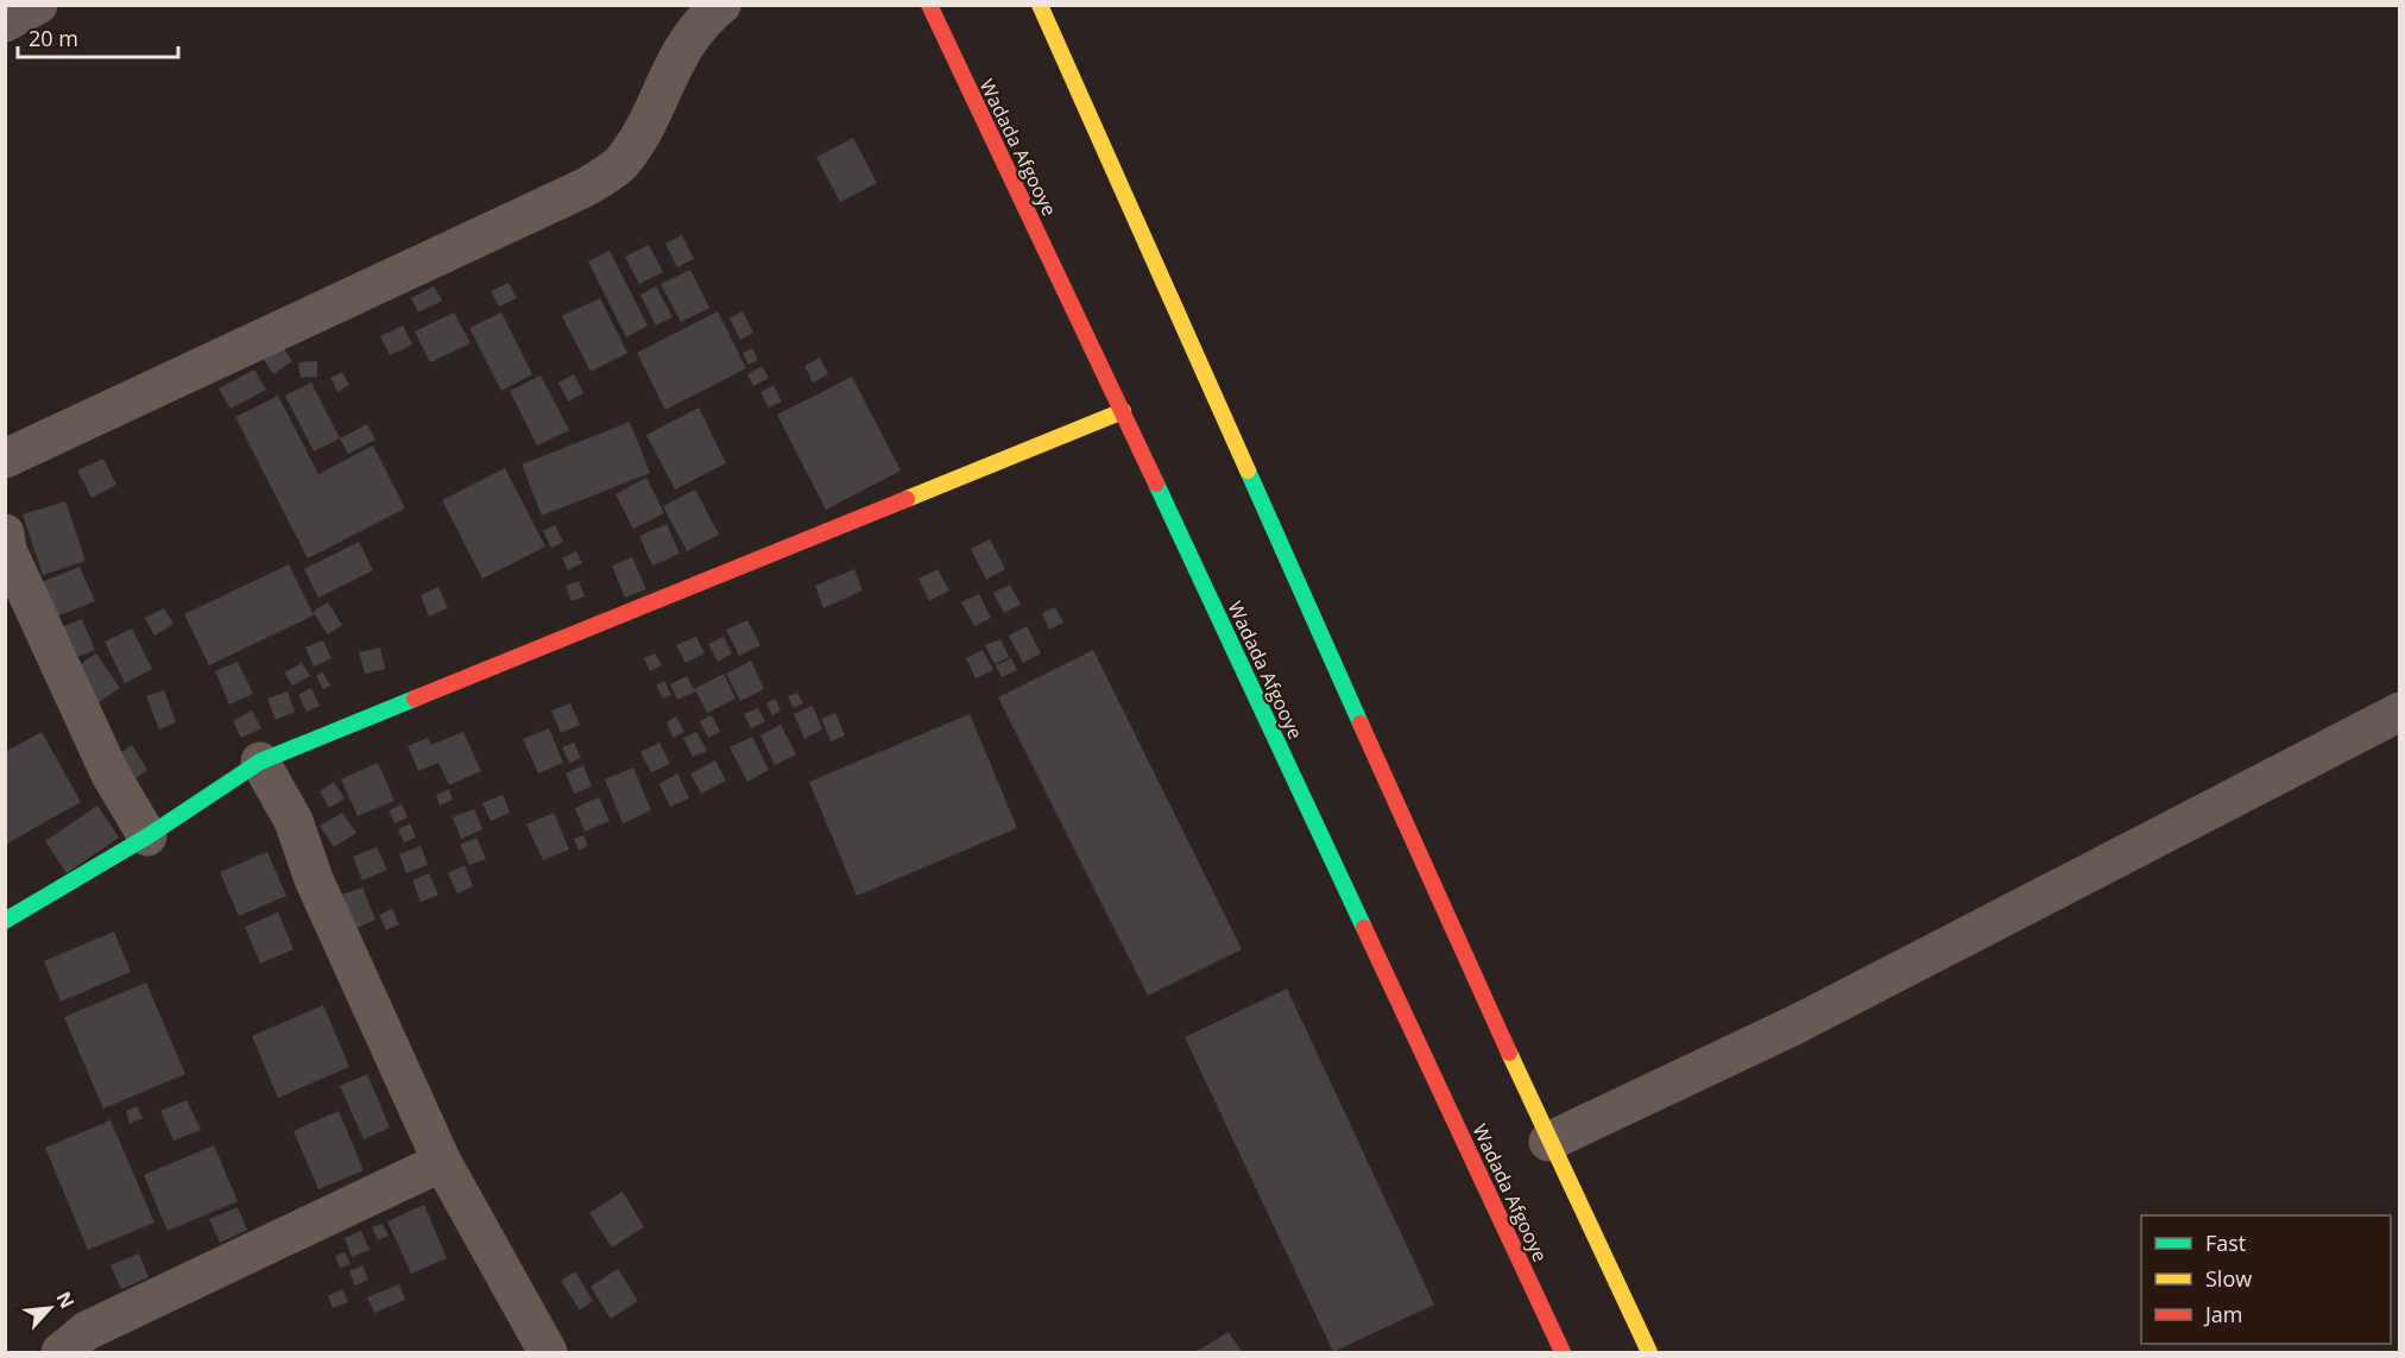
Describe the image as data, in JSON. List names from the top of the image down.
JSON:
{
  "streets": {
    "main road": ["Wadada Afgooye"]
  },
  "legend": ["Fast", "Slow", "Jam"],
  "scale_bar": "20 m",
  "north": "top right"
}
